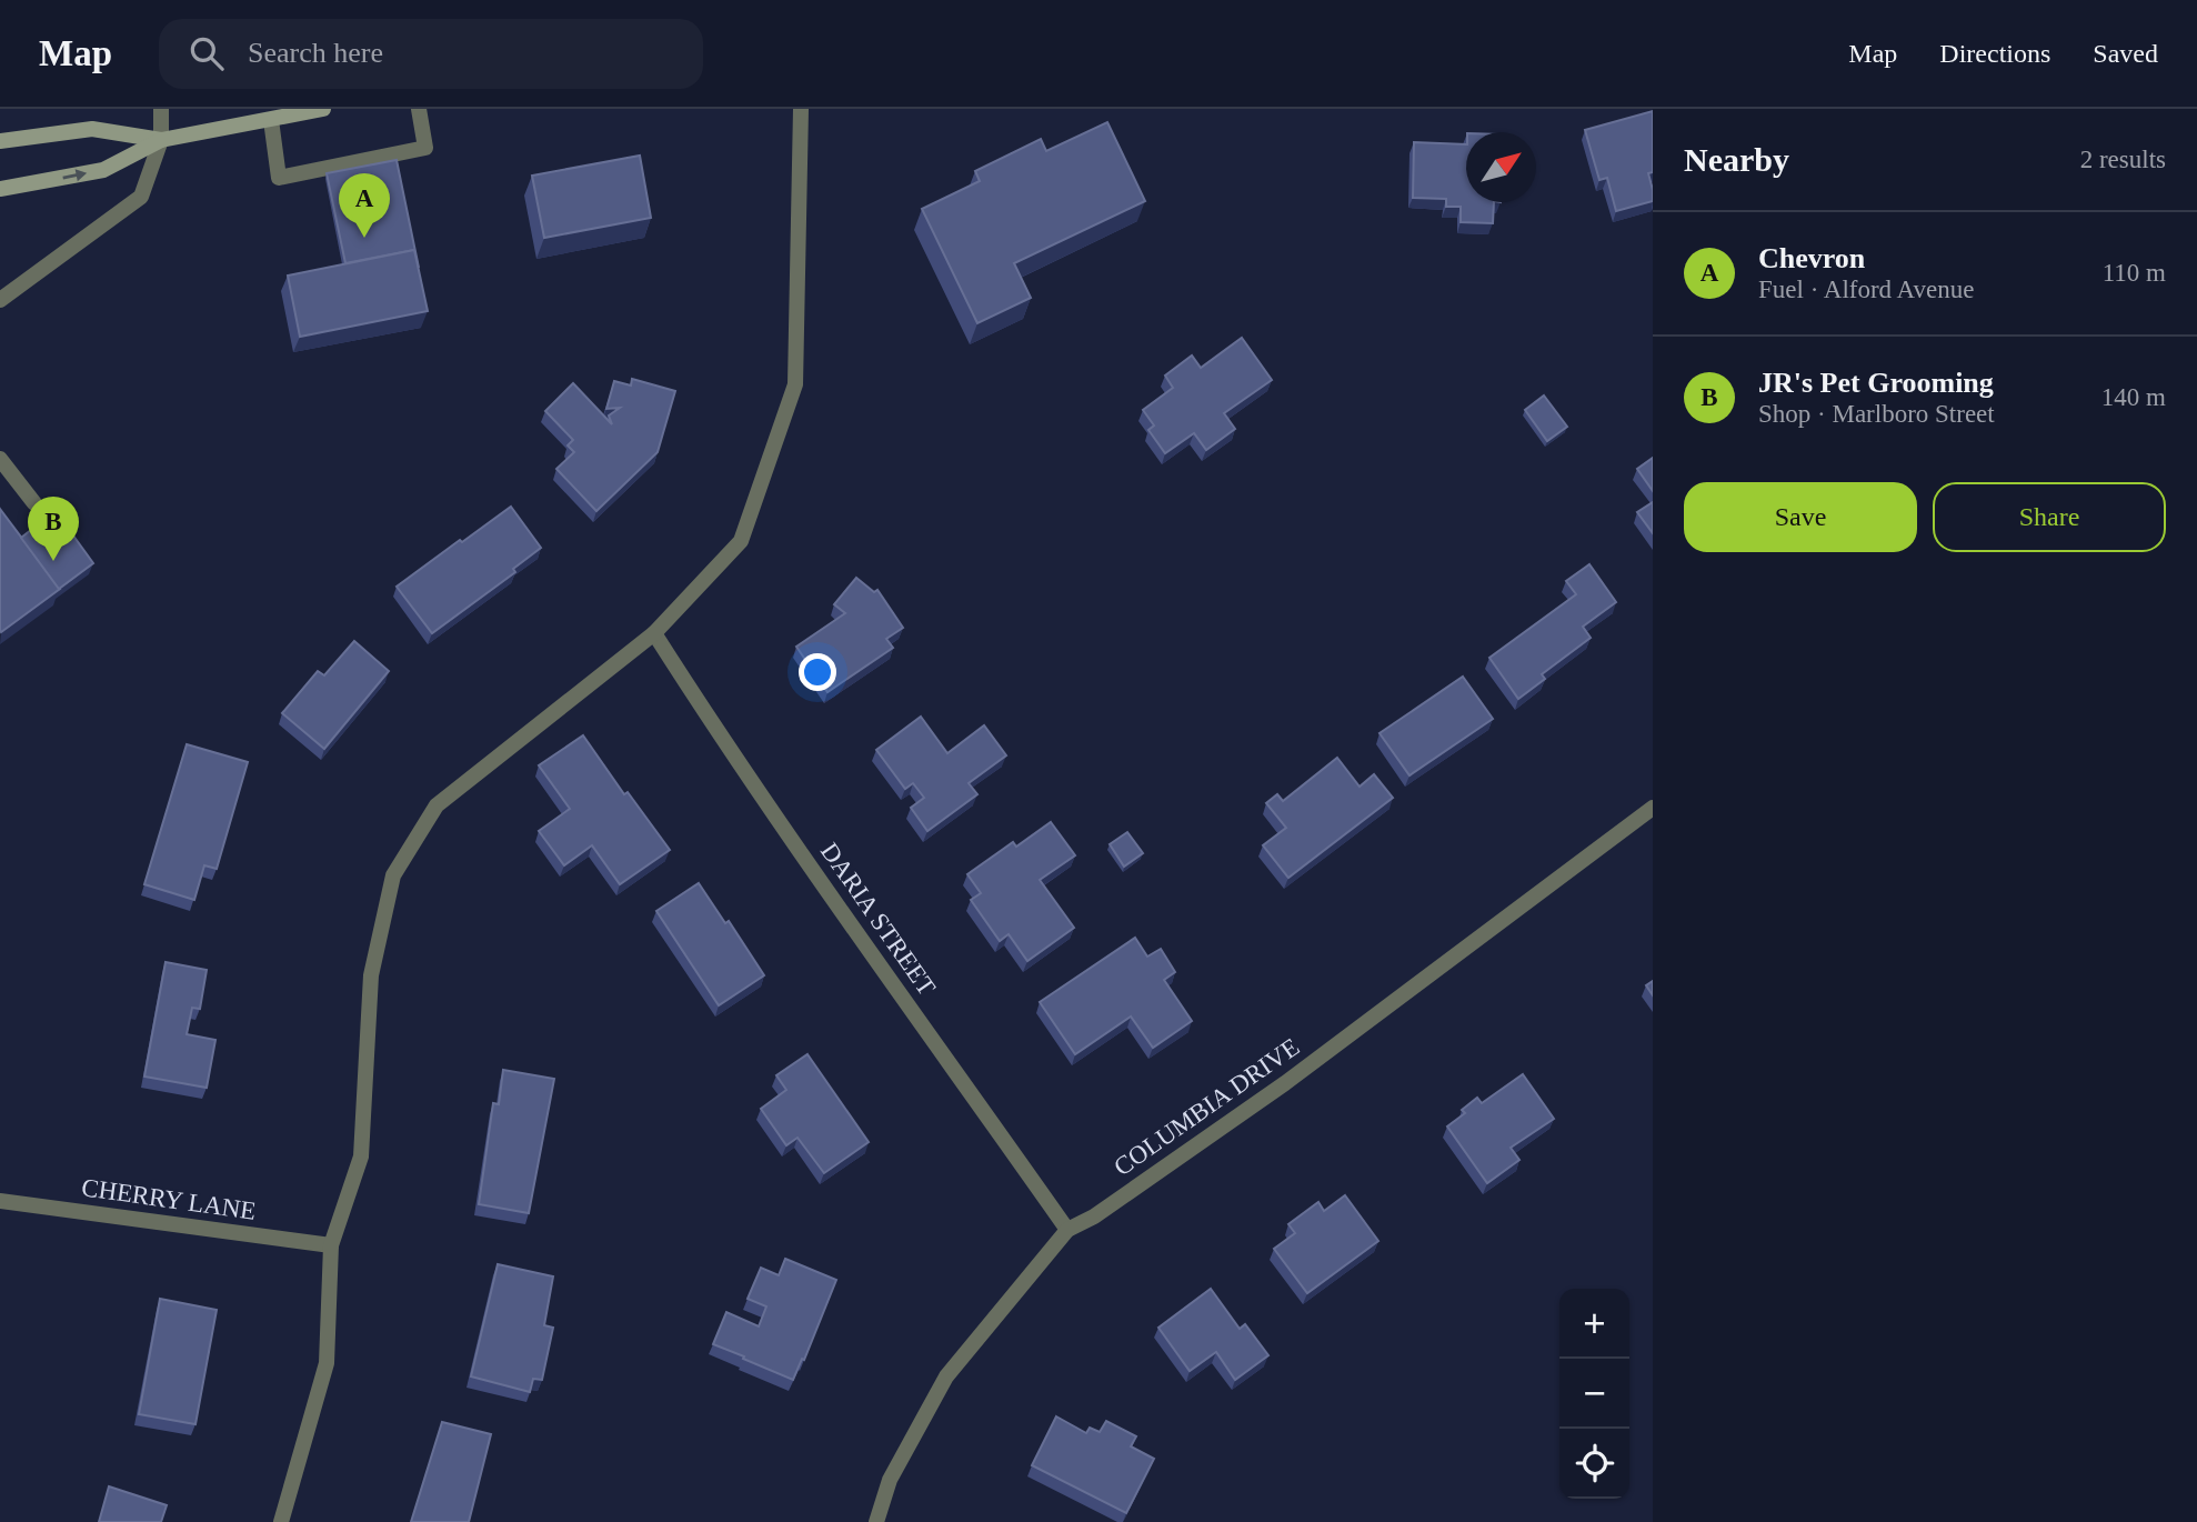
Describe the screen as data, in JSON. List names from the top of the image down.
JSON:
{
  "streets": {
    "street": ["DARIA STREET", "COLUMBIA DRIVE", "CHERRY LANE"]
  },
  "crossings": [
    ["DARIA STREET", "COLUMBIA DRIVE"]
  ],
  "north": "top right",
  "page": {
    "header": "Map",
    "search": "Search here",
    "nav": ["Map", "Directions", "Saved"],
    "heading": ["Nearby", "2 results"],
    "pins": ["A", "B"],
    "list": [
      {
        "mark": "A",
        "name": "Chevron",
        "note": "Fuel · Alford Avenue",
        "value": "110 m"
      },
      {
        "mark": "B",
        "name": "JR's Pet Grooming",
        "note": "Shop · Marlboro Street",
        "value": "140 m"
      }
    ],
    "buttons": ["Save", "Share"],
    "map_buttons": ["+", "−"]
  }
}
